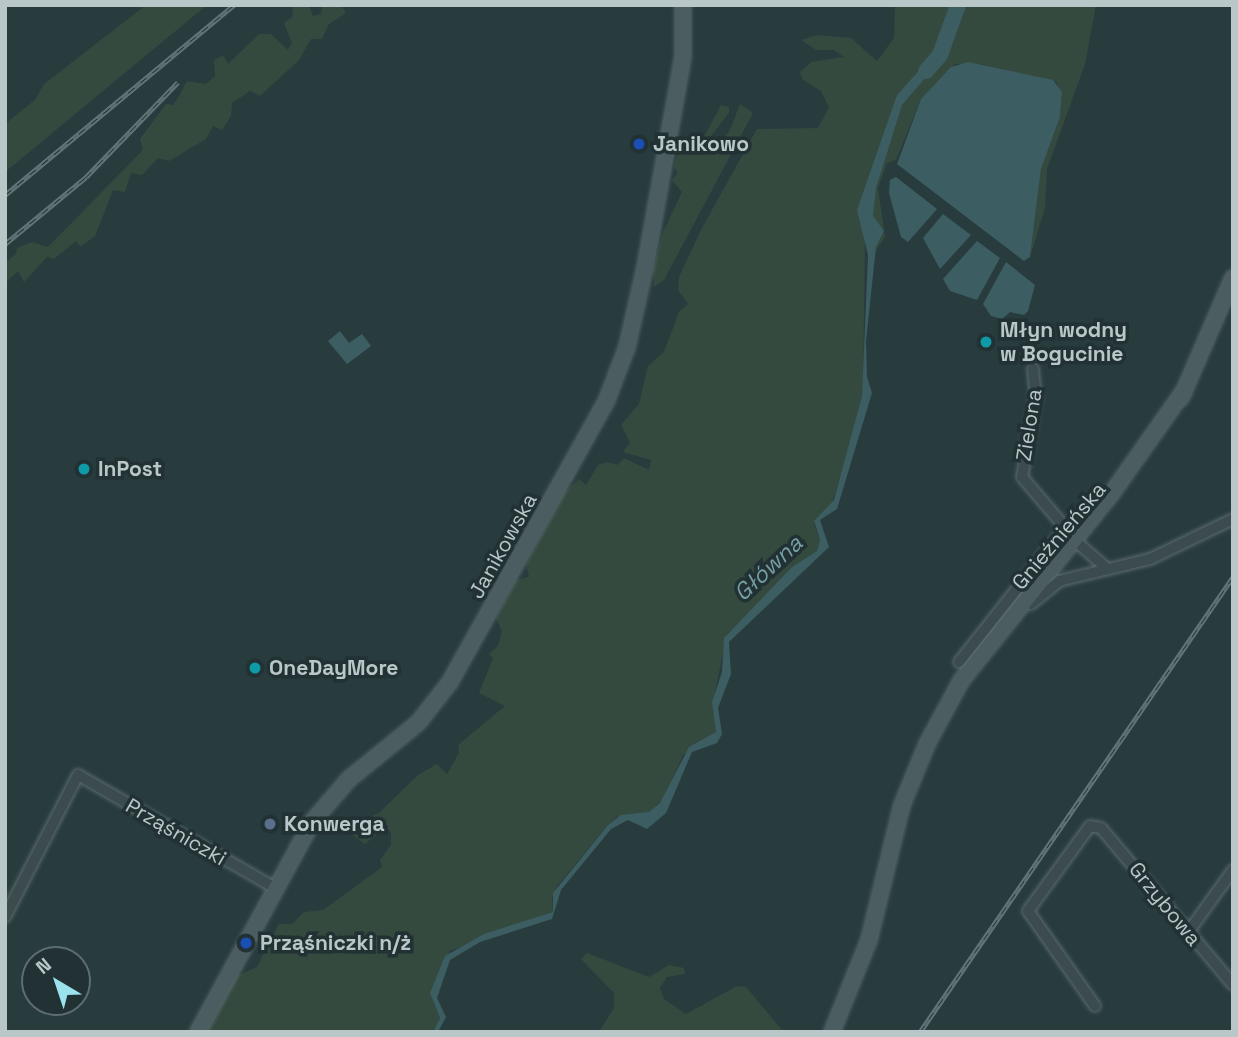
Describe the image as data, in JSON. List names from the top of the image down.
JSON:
{
  "streets": {
    "street": [
      "Zielona",
      "Gnieźnieńska",
      "Janikowska",
      "Prząśniczki",
      "Grzybowa"
    ]
  },
  "crossings": [
    ["Zielona", "Gnieźnieńska"],
    ["Janikowska", "Prząśniczki"]
  ],
  "water": ["Główna"],
  "places": [
    "Janikowo",
    "Młyn wodny w Bogucinie",
    "InPost",
    "OneDayMore",
    "Konwerga",
    "Prząśniczki n/ż"
  ],
  "north": "top left"
}
